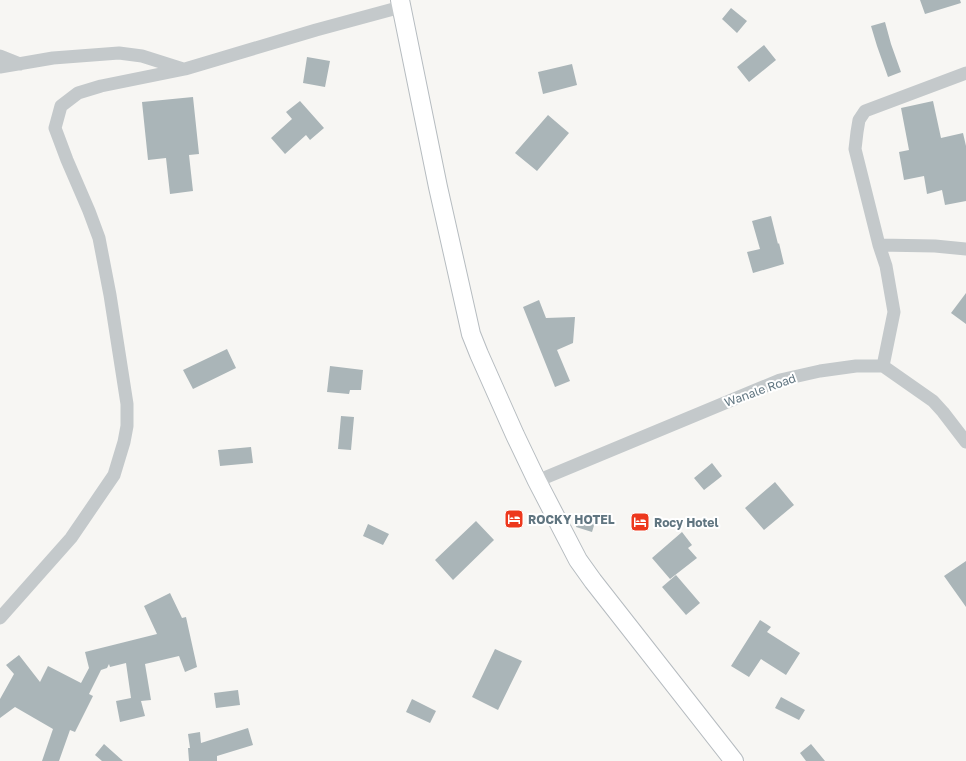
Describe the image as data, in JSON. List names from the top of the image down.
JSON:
{
  "streets": {
    "street": ["Wanale Road"]
  },
  "places": {
    "hotel": ["ROCKY HOTEL", "Rocy Hotel"]
  }
}
